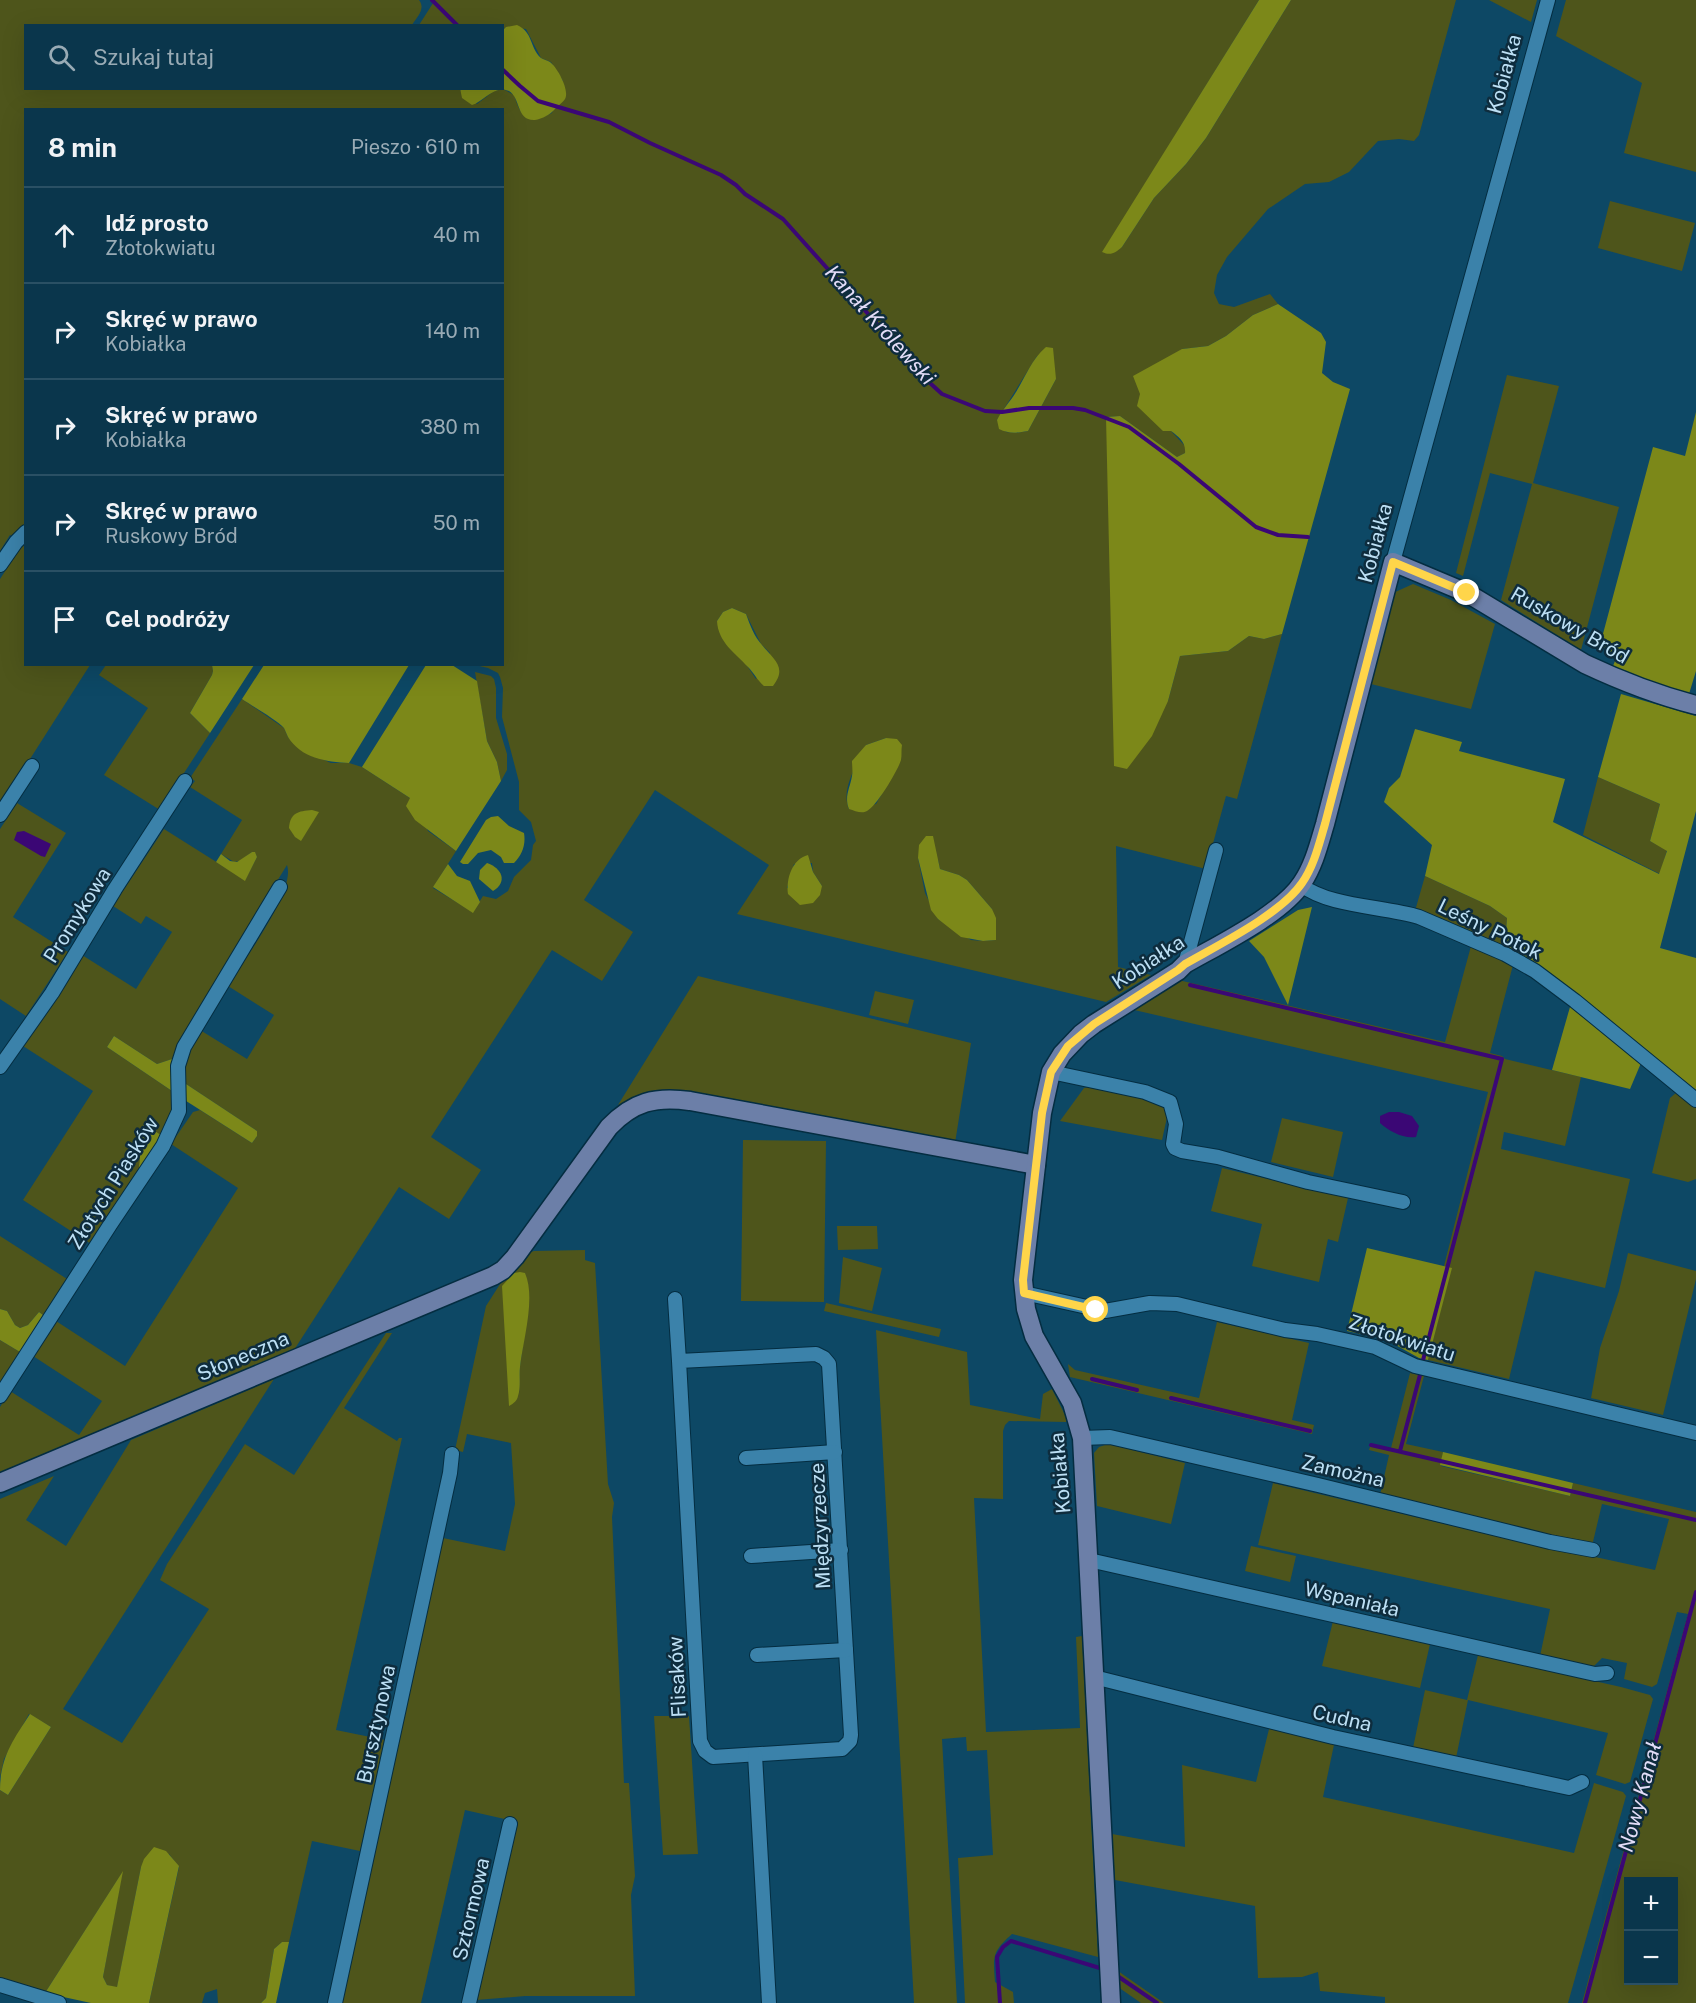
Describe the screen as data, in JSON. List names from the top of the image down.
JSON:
{
  "streets": {
    "street": [
      "Kobiałka",
      "Ruskowy Bród",
      "Promykowa",
      "Leśny Potok",
      "Złotych Piasków",
      "Złotokwiatu",
      "Słoneczna",
      "Zamożna",
      "Międzyrzecze",
      "Wspaniała",
      "Flisaków",
      "Cudna",
      "Bursztynowa",
      "Sztormowa"
    ]
  },
  "crossings": [
    ["Kobiałka", "Ruskowy Bród"],
    ["Kobiałka", "Leśny Potok"],
    ["Kobiałka", "Złotokwiatu"],
    ["Kobiałka", "Słoneczna"],
    ["Kobiałka", "Zamożna"],
    ["Kobiałka", "Wspaniała"],
    ["Kobiałka", "Cudna"],
    ["Międzyrzecze", "Flisaków"]
  ],
  "water": ["Kanał Królewski", "Nowy Kanał"],
  "page": {
    "search": "Szukaj tutaj",
    "heading": ["8 min", "Pieszo · 610 m"],
    "list": [
      ["Idź prosto", "Złotokwiatu", "40 m"],
      ["Skręć w prawo", "Kobiałka", "140 m"],
      ["Skręć w prawo", "Kobiałka", "380 m"],
      ["Skręć w prawo", "Ruskowy Bród", "50 m"],
      "Cel podróży"
    ],
    "map_buttons": ["+", "−"]
  }
}
